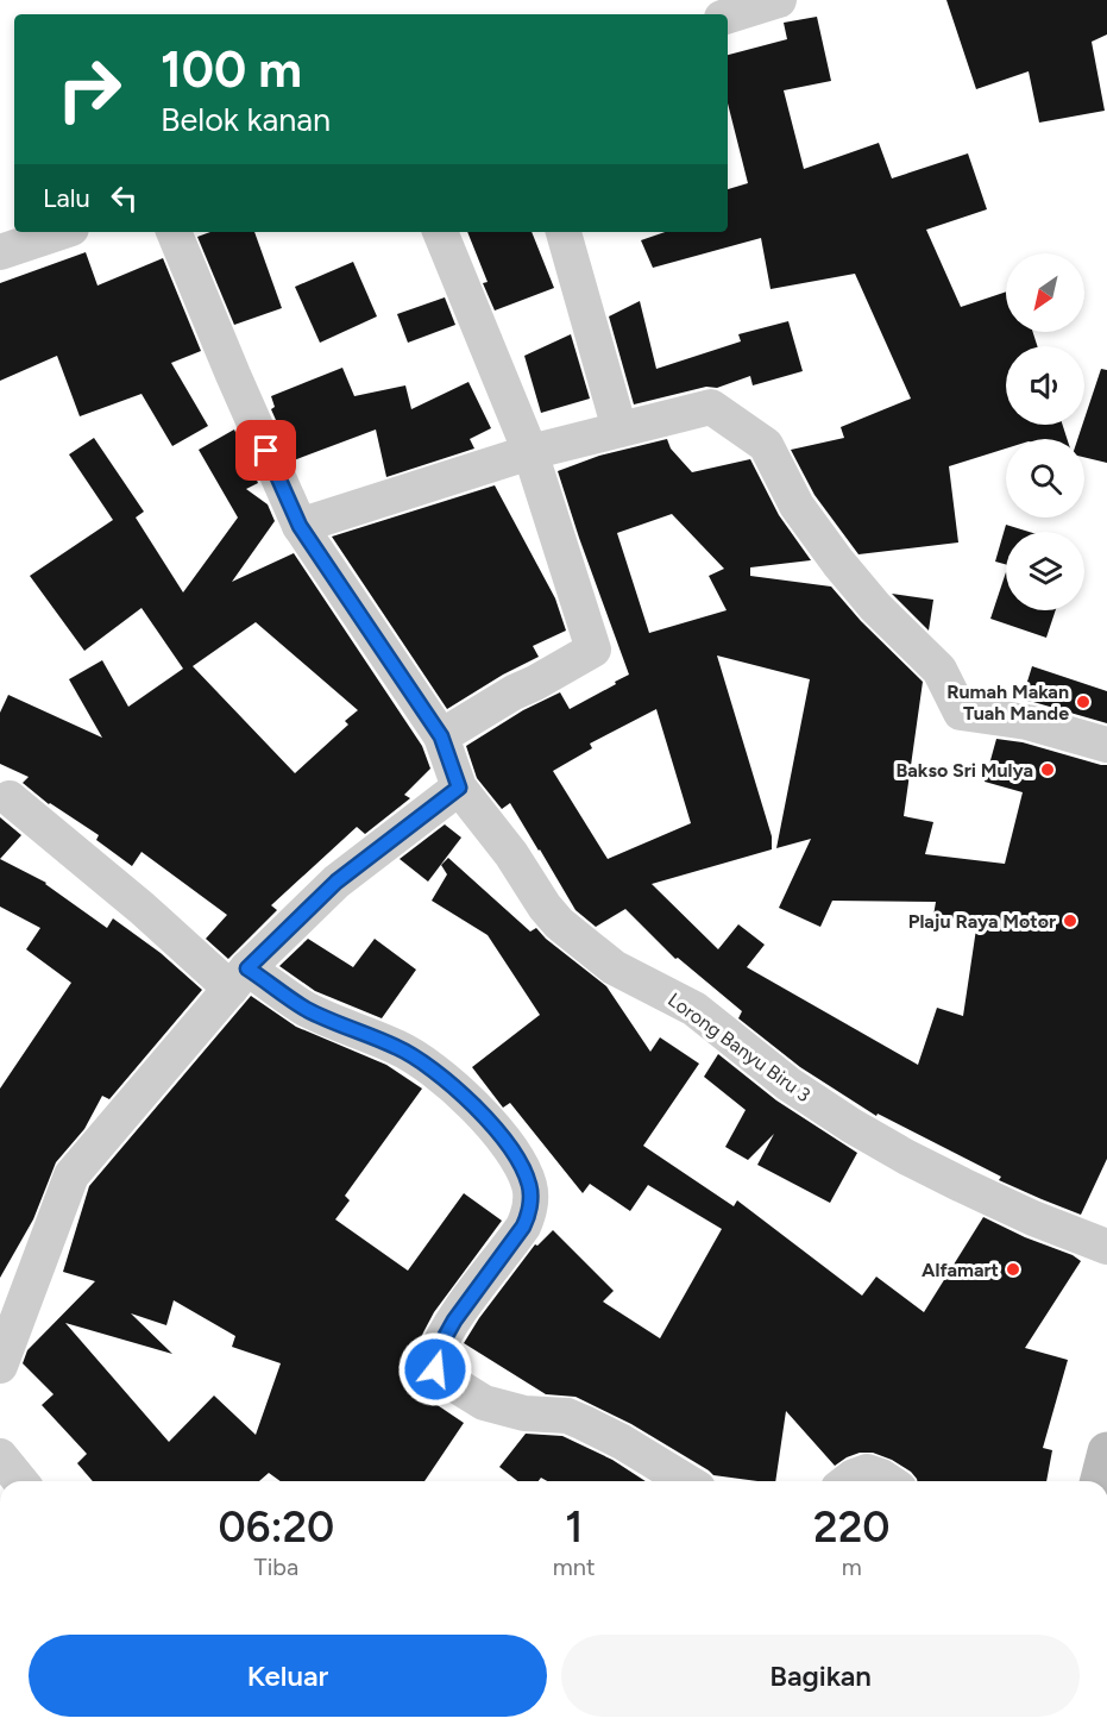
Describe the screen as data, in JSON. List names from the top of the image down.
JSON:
{
  "streets": {
    "street": ["Lorong Banyu Biru 3"]
  },
  "places": [
    "Rumah Makan Tuah Mande",
    "Bakso Sri Mulya",
    "Plaju Raya Motor",
    "Alfamart"
  ],
  "north": "bottom left",
  "page": {
    "turn": ["100 m", "Belok kanan"],
    "then": "Lalu",
    "eta": [
      "06:20",
      "Tiba",
      "1",
      "mnt",
      "220",
      "m"
    ],
    "buttons": ["Keluar", "Bagikan"]
  }
}
